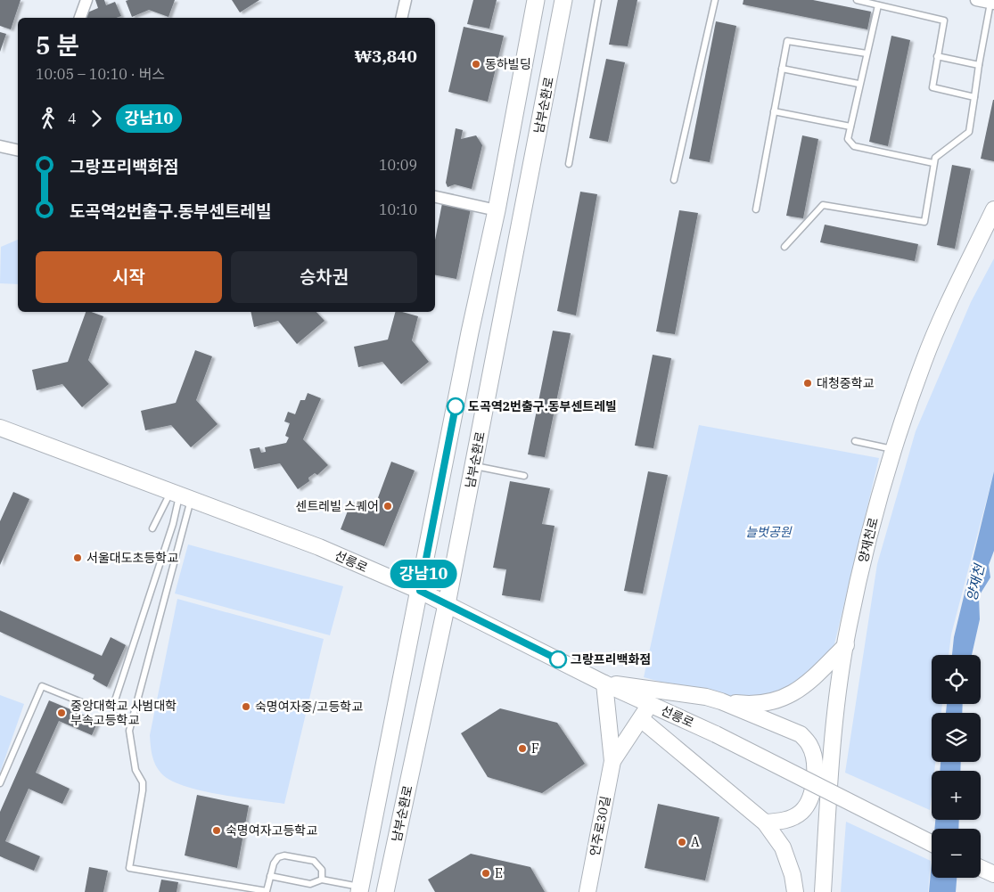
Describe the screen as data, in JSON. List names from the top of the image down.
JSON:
{
  "streets": {
    "main road": ["남부순환로"],
    "street": ["양재천로", "선릉로", "언주로30길"]
  },
  "crossings": [
    ["남부순환로", "선릉로"]
  ],
  "water": ["양재천"],
  "parks": ["늘벗공원"],
  "places": [
    "동하빌딩",
    "대청중학교",
    "도곡역2번출구.동부센트레빌",
    "센트레빌 스퀘어",
    "서울대도초등학교",
    "그랑프리백화점",
    "숙명여자중/고등학교",
    "중앙대학교 사범대학 부속고등학교",
    "F",
    "숙명여자고등학교",
    "A",
    "E"
  ],
  "lines": ["bus line 강남10"],
  "page": {
    "on_map": "강남10",
    "heading": ["5 분", "10:05 – 10:10 · 버스", "₩3,840"],
    "legs": ["4", "강남10"],
    "list": [
      {
        "name": "그랑프리백화점",
        "value": "10:09"
      },
      {
        "name": "도곡역2번출구.동부센트레빌",
        "value": "10:10"
      }
    ],
    "buttons": ["시작", "승차권"],
    "map_buttons": ["+", "−"]
  }
}
